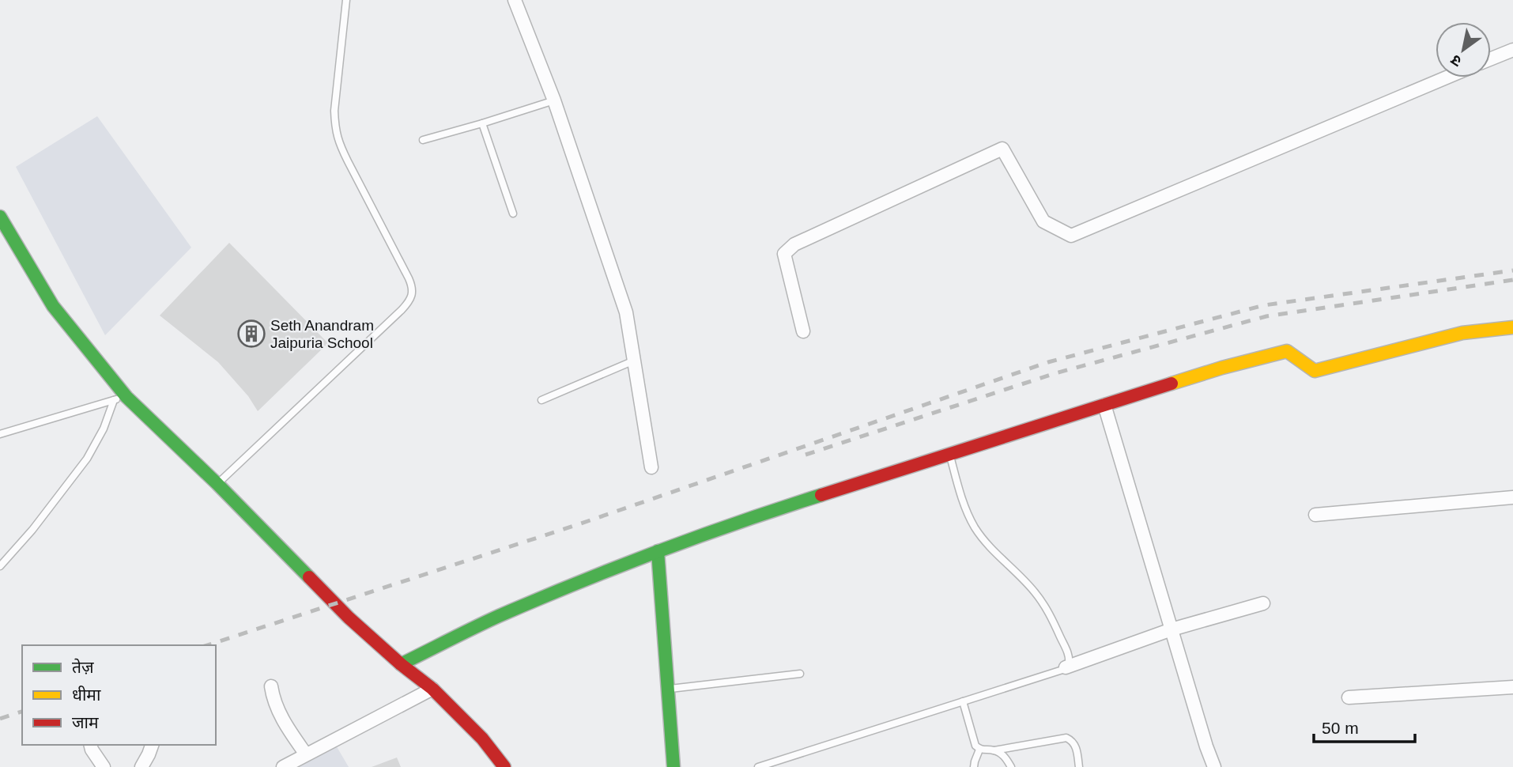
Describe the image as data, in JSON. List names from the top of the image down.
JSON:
{
  "places": {
    "building": ["Seth Anandram Jaipuria School"]
  },
  "legend": ["तेज़", "धीमा", "जाम"],
  "scale_bar": "50 m",
  "north": "bottom left"
}
